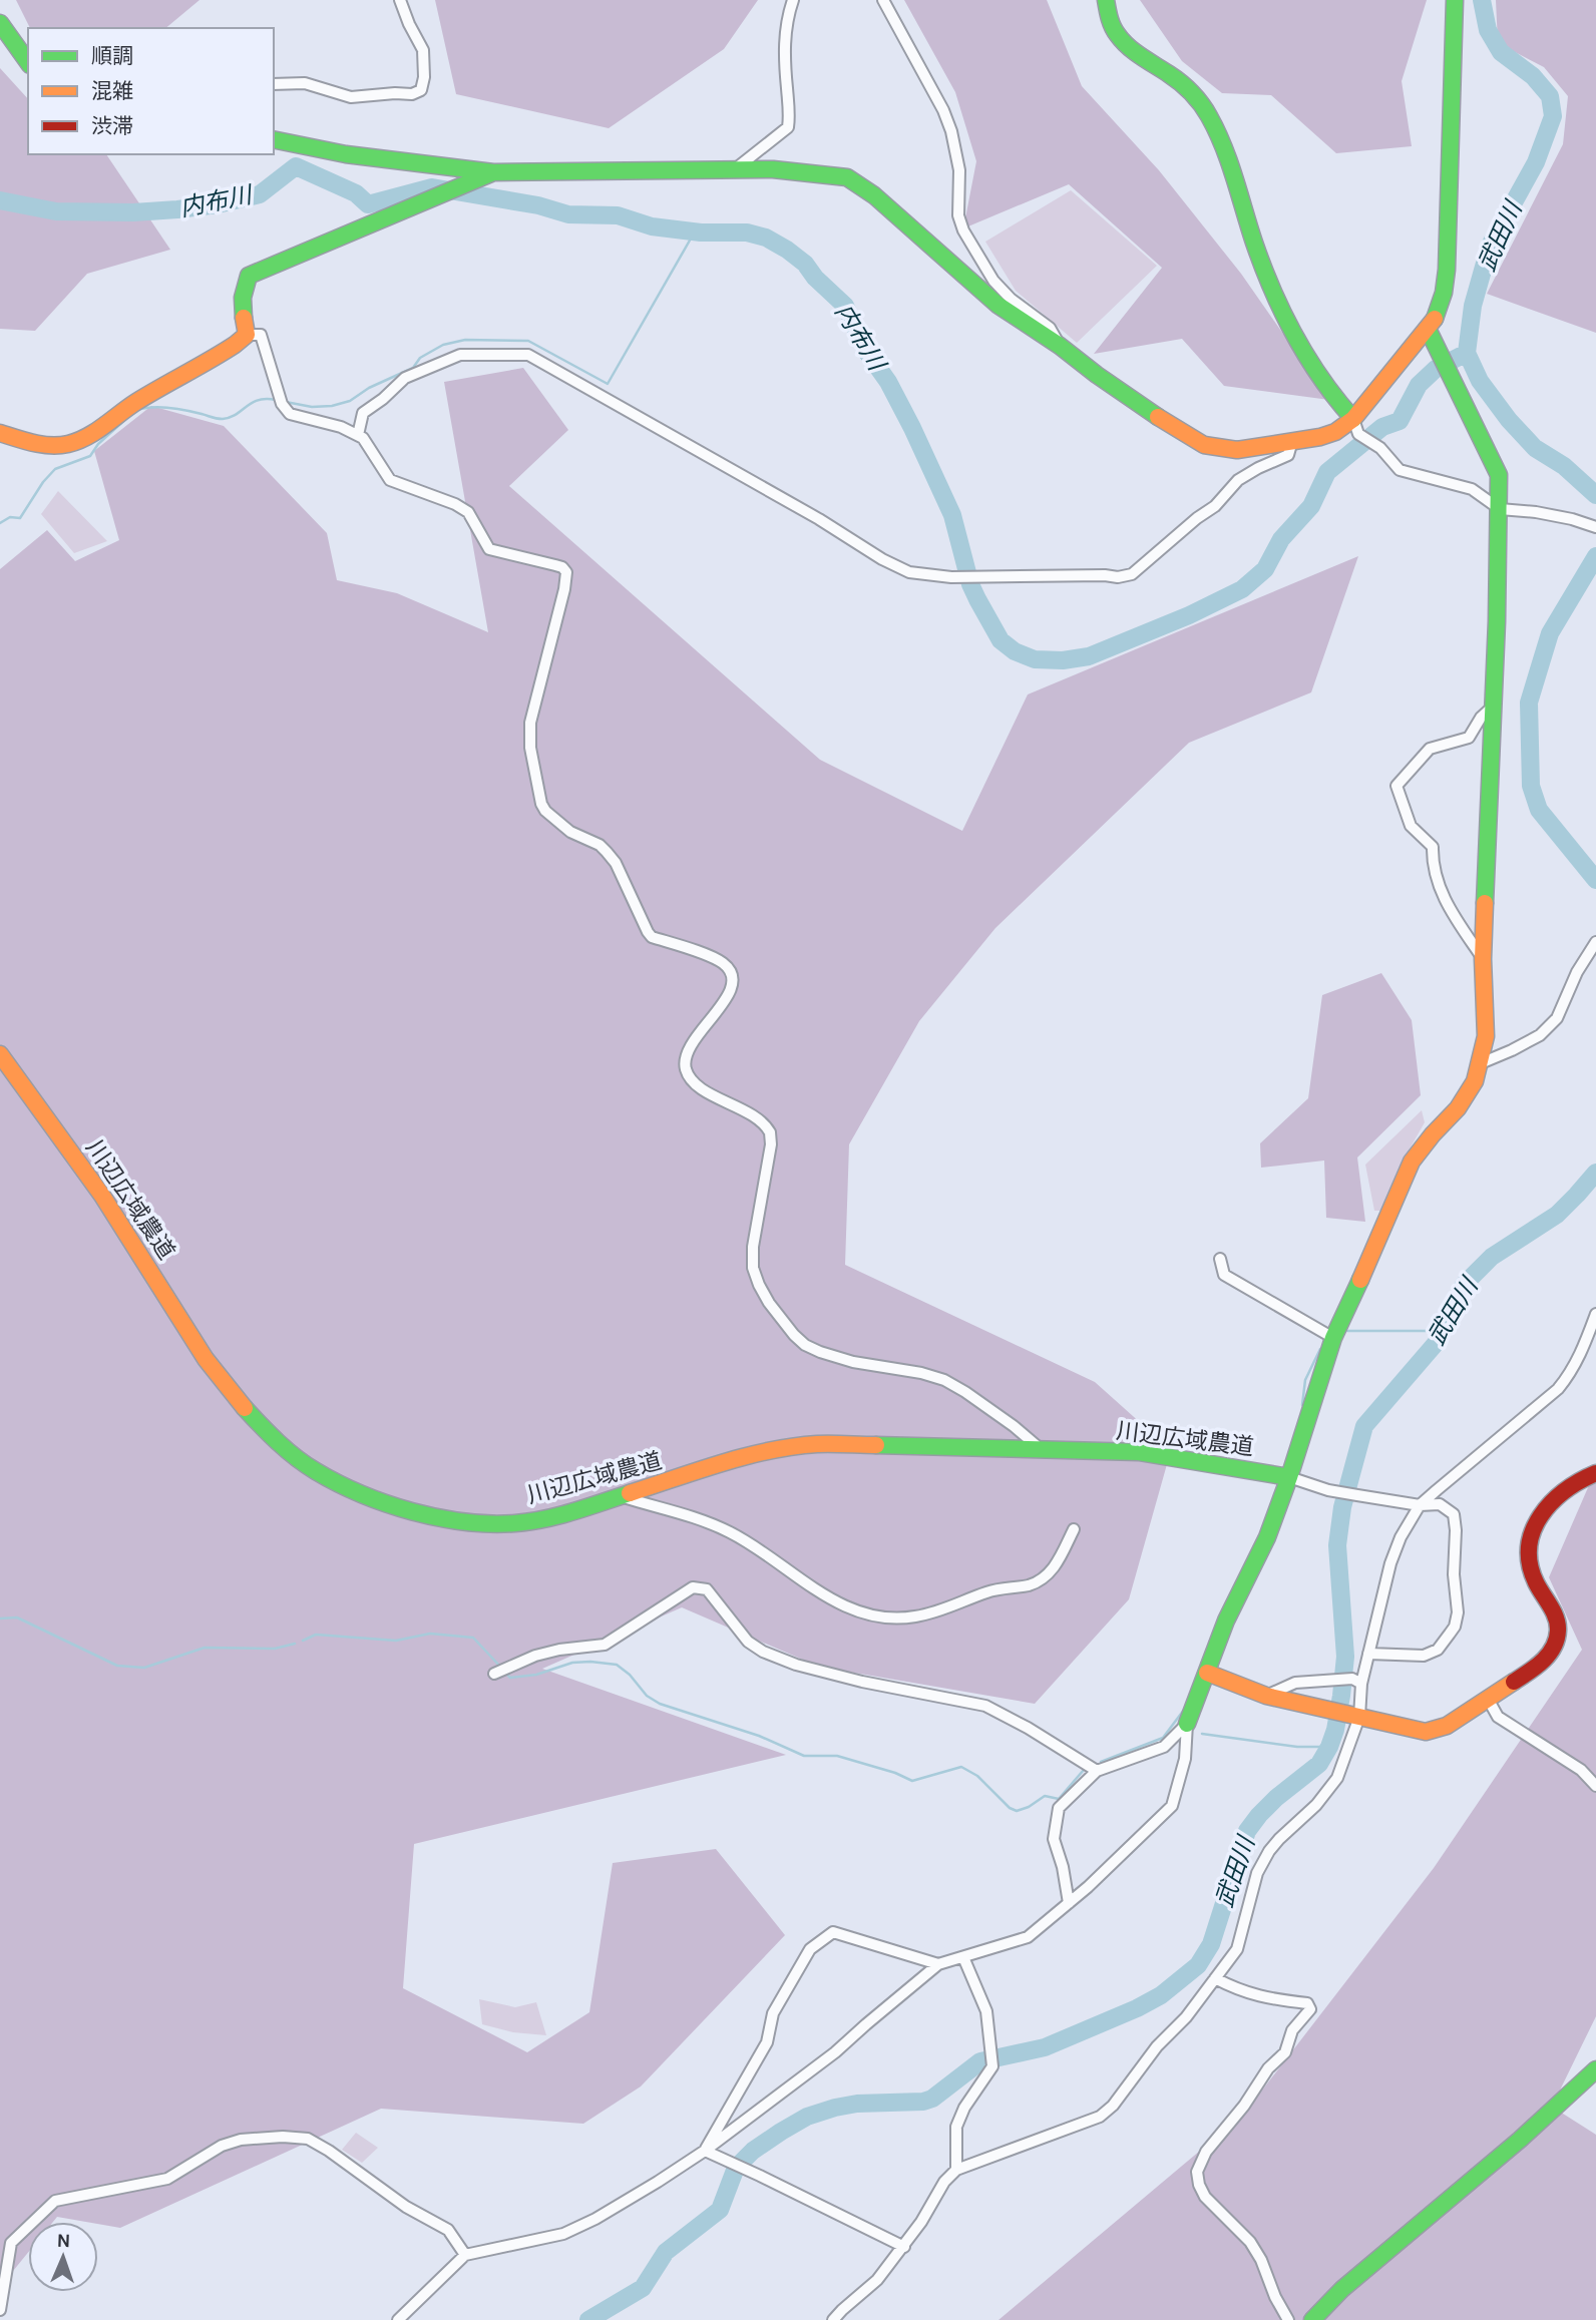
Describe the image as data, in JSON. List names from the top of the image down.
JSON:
{
  "streets": {
    "street": ["川辺広域農道"]
  },
  "water": ["内布川", "武田川"],
  "legend": ["順調", "混雑", "渋滞"],
  "north": "top"
}
